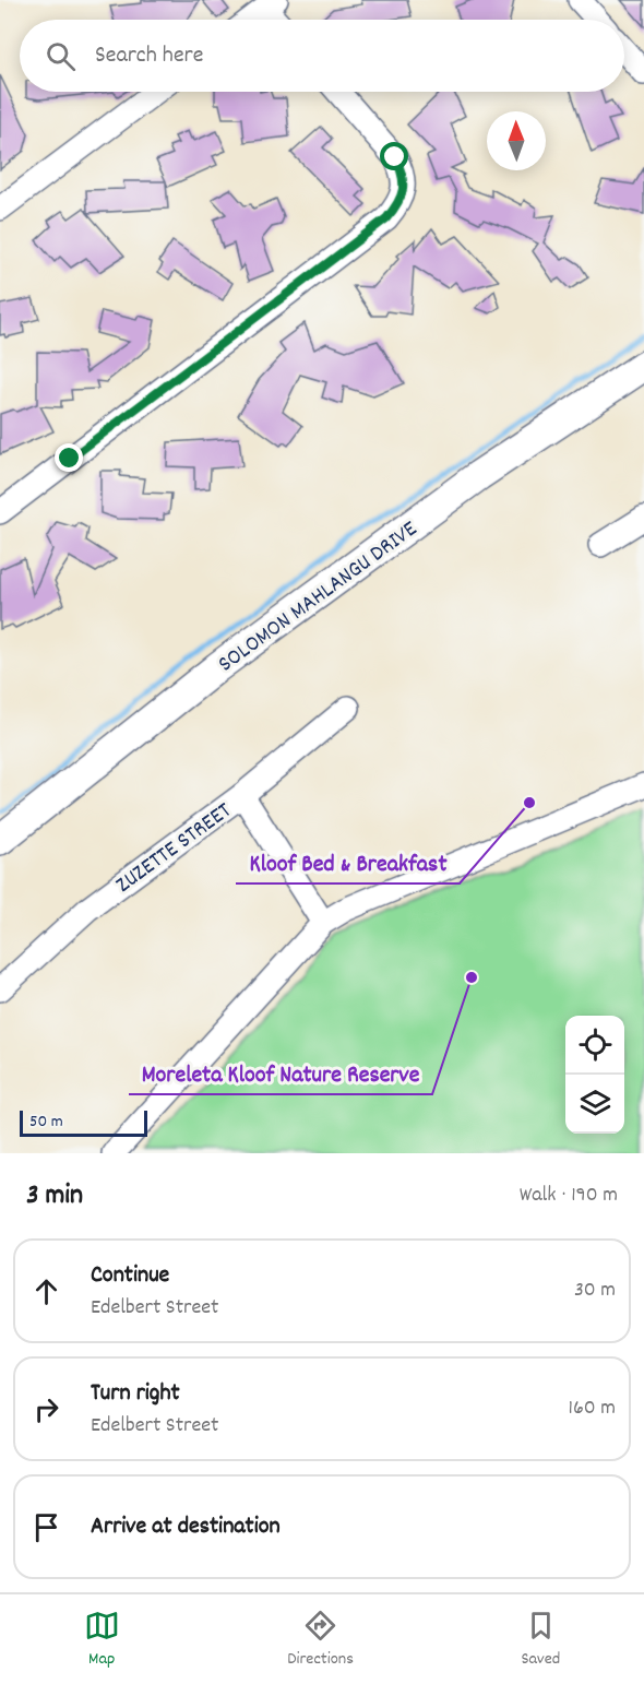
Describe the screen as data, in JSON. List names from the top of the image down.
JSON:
{
  "streets": {
    "main road": ["SOLOMON MAHLANGU DRIVE"],
    "street": ["ZUZETTE STREET"]
  },
  "places": ["Kloof Bed & Breakfast", "Moreleta Kloof Nature Reserve"],
  "scale_bar": "50 m",
  "north": "top",
  "page": {
    "search": "Search here",
    "scale": "50 m",
    "heading": ["3 min", "Walk · 190 m"],
    "list": [
      ["Continue", "Edelbert Street", "30 m"],
      ["Turn right", "Edelbert Street", "160 m"],
      "Arrive at destination"
    ],
    "nav": ["Map", "Directions", "Saved"]
  }
}
